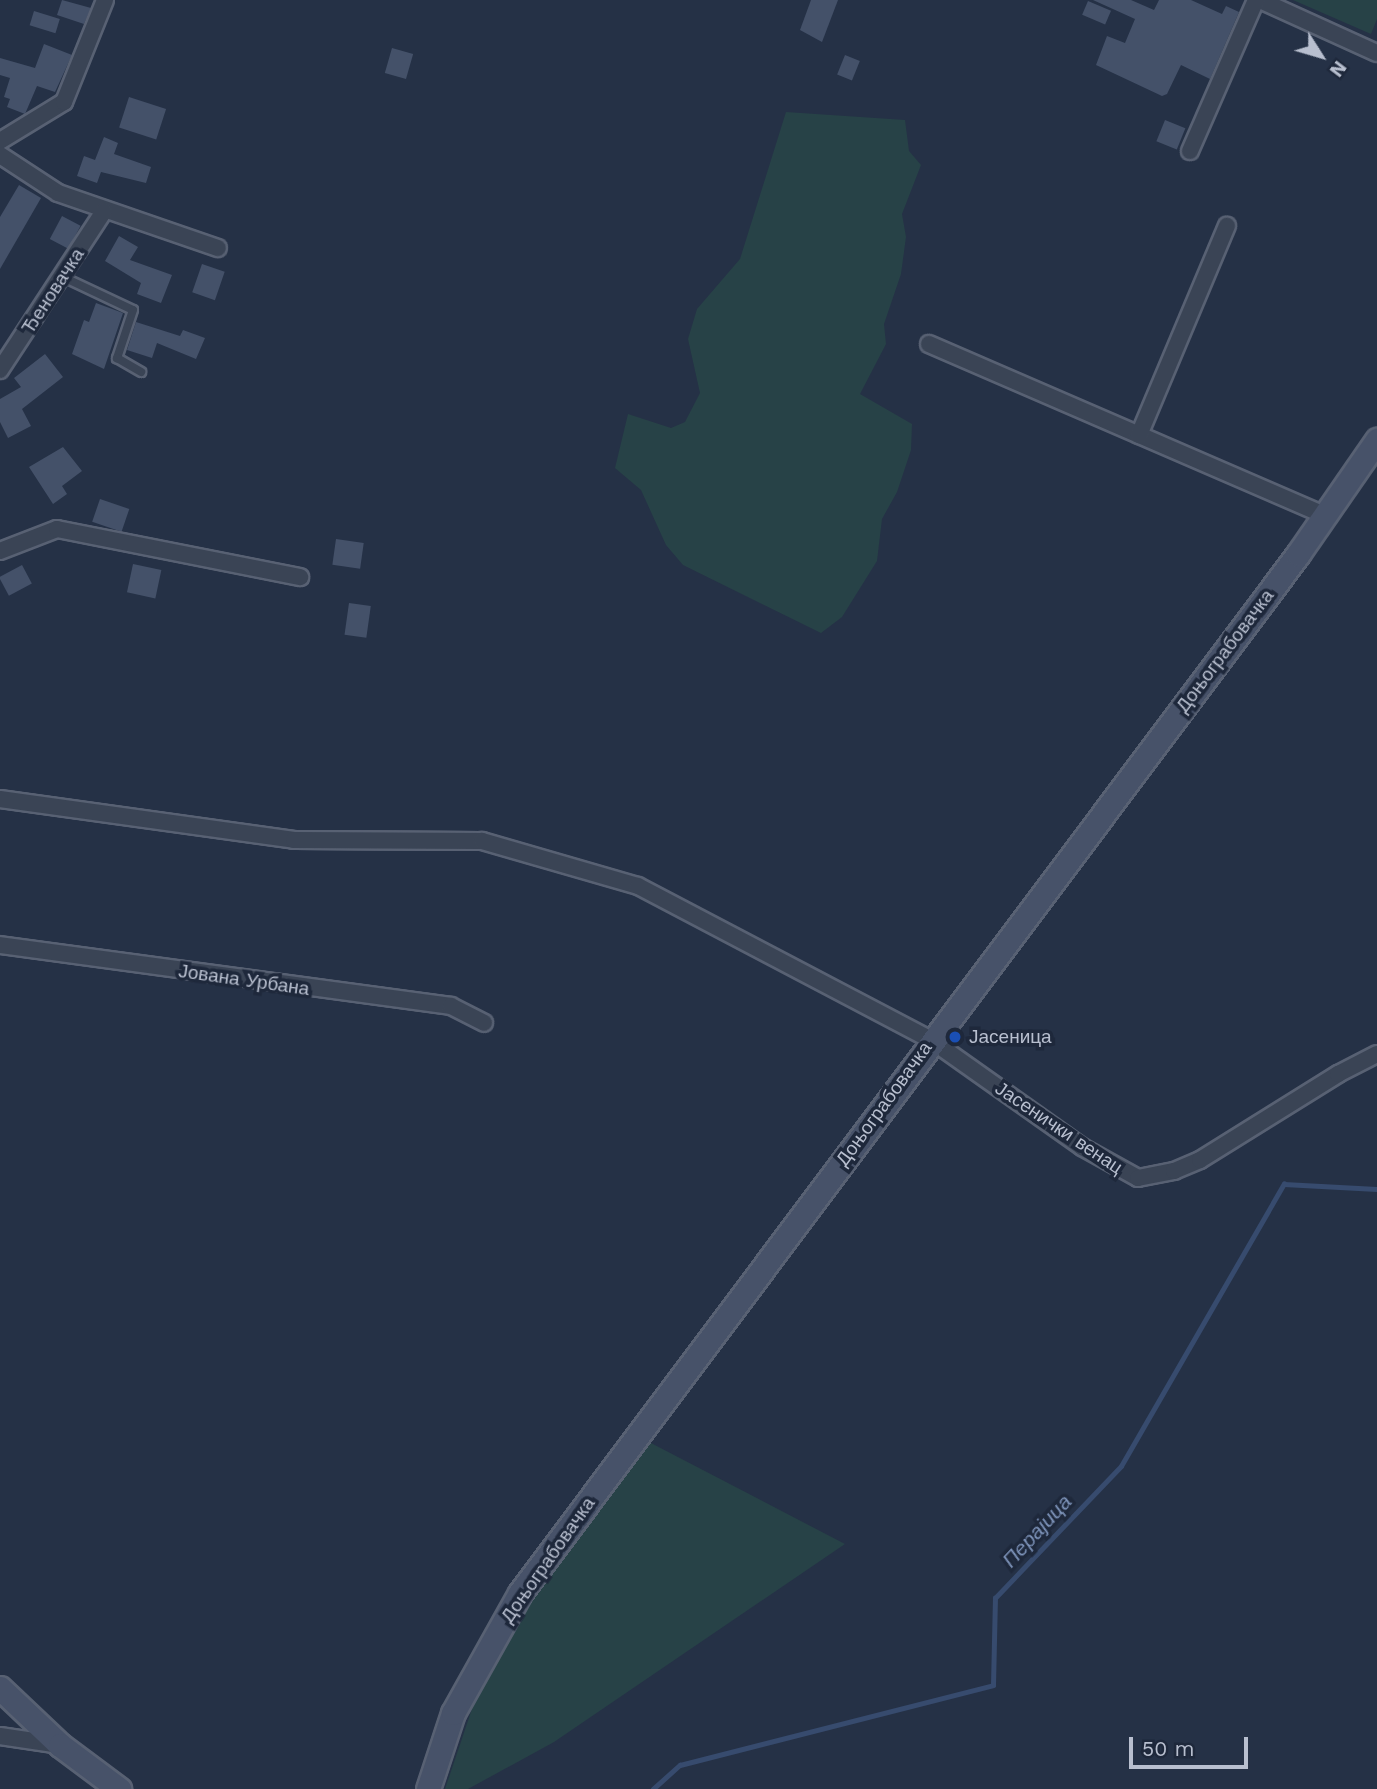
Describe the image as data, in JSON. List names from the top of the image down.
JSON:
{
  "streets": {
    "street": [
      "Ђеновачка",
      "Доњограбовачка",
      "Јована Урбана",
      "Јасенички венац"
    ]
  },
  "crossings": [
    ["Доњограбовачка", "Јасенички венац"]
  ],
  "water": ["Перајица"],
  "places": ["Јасеница"],
  "scale_bar": "50 m",
  "north": "bottom right"
}
